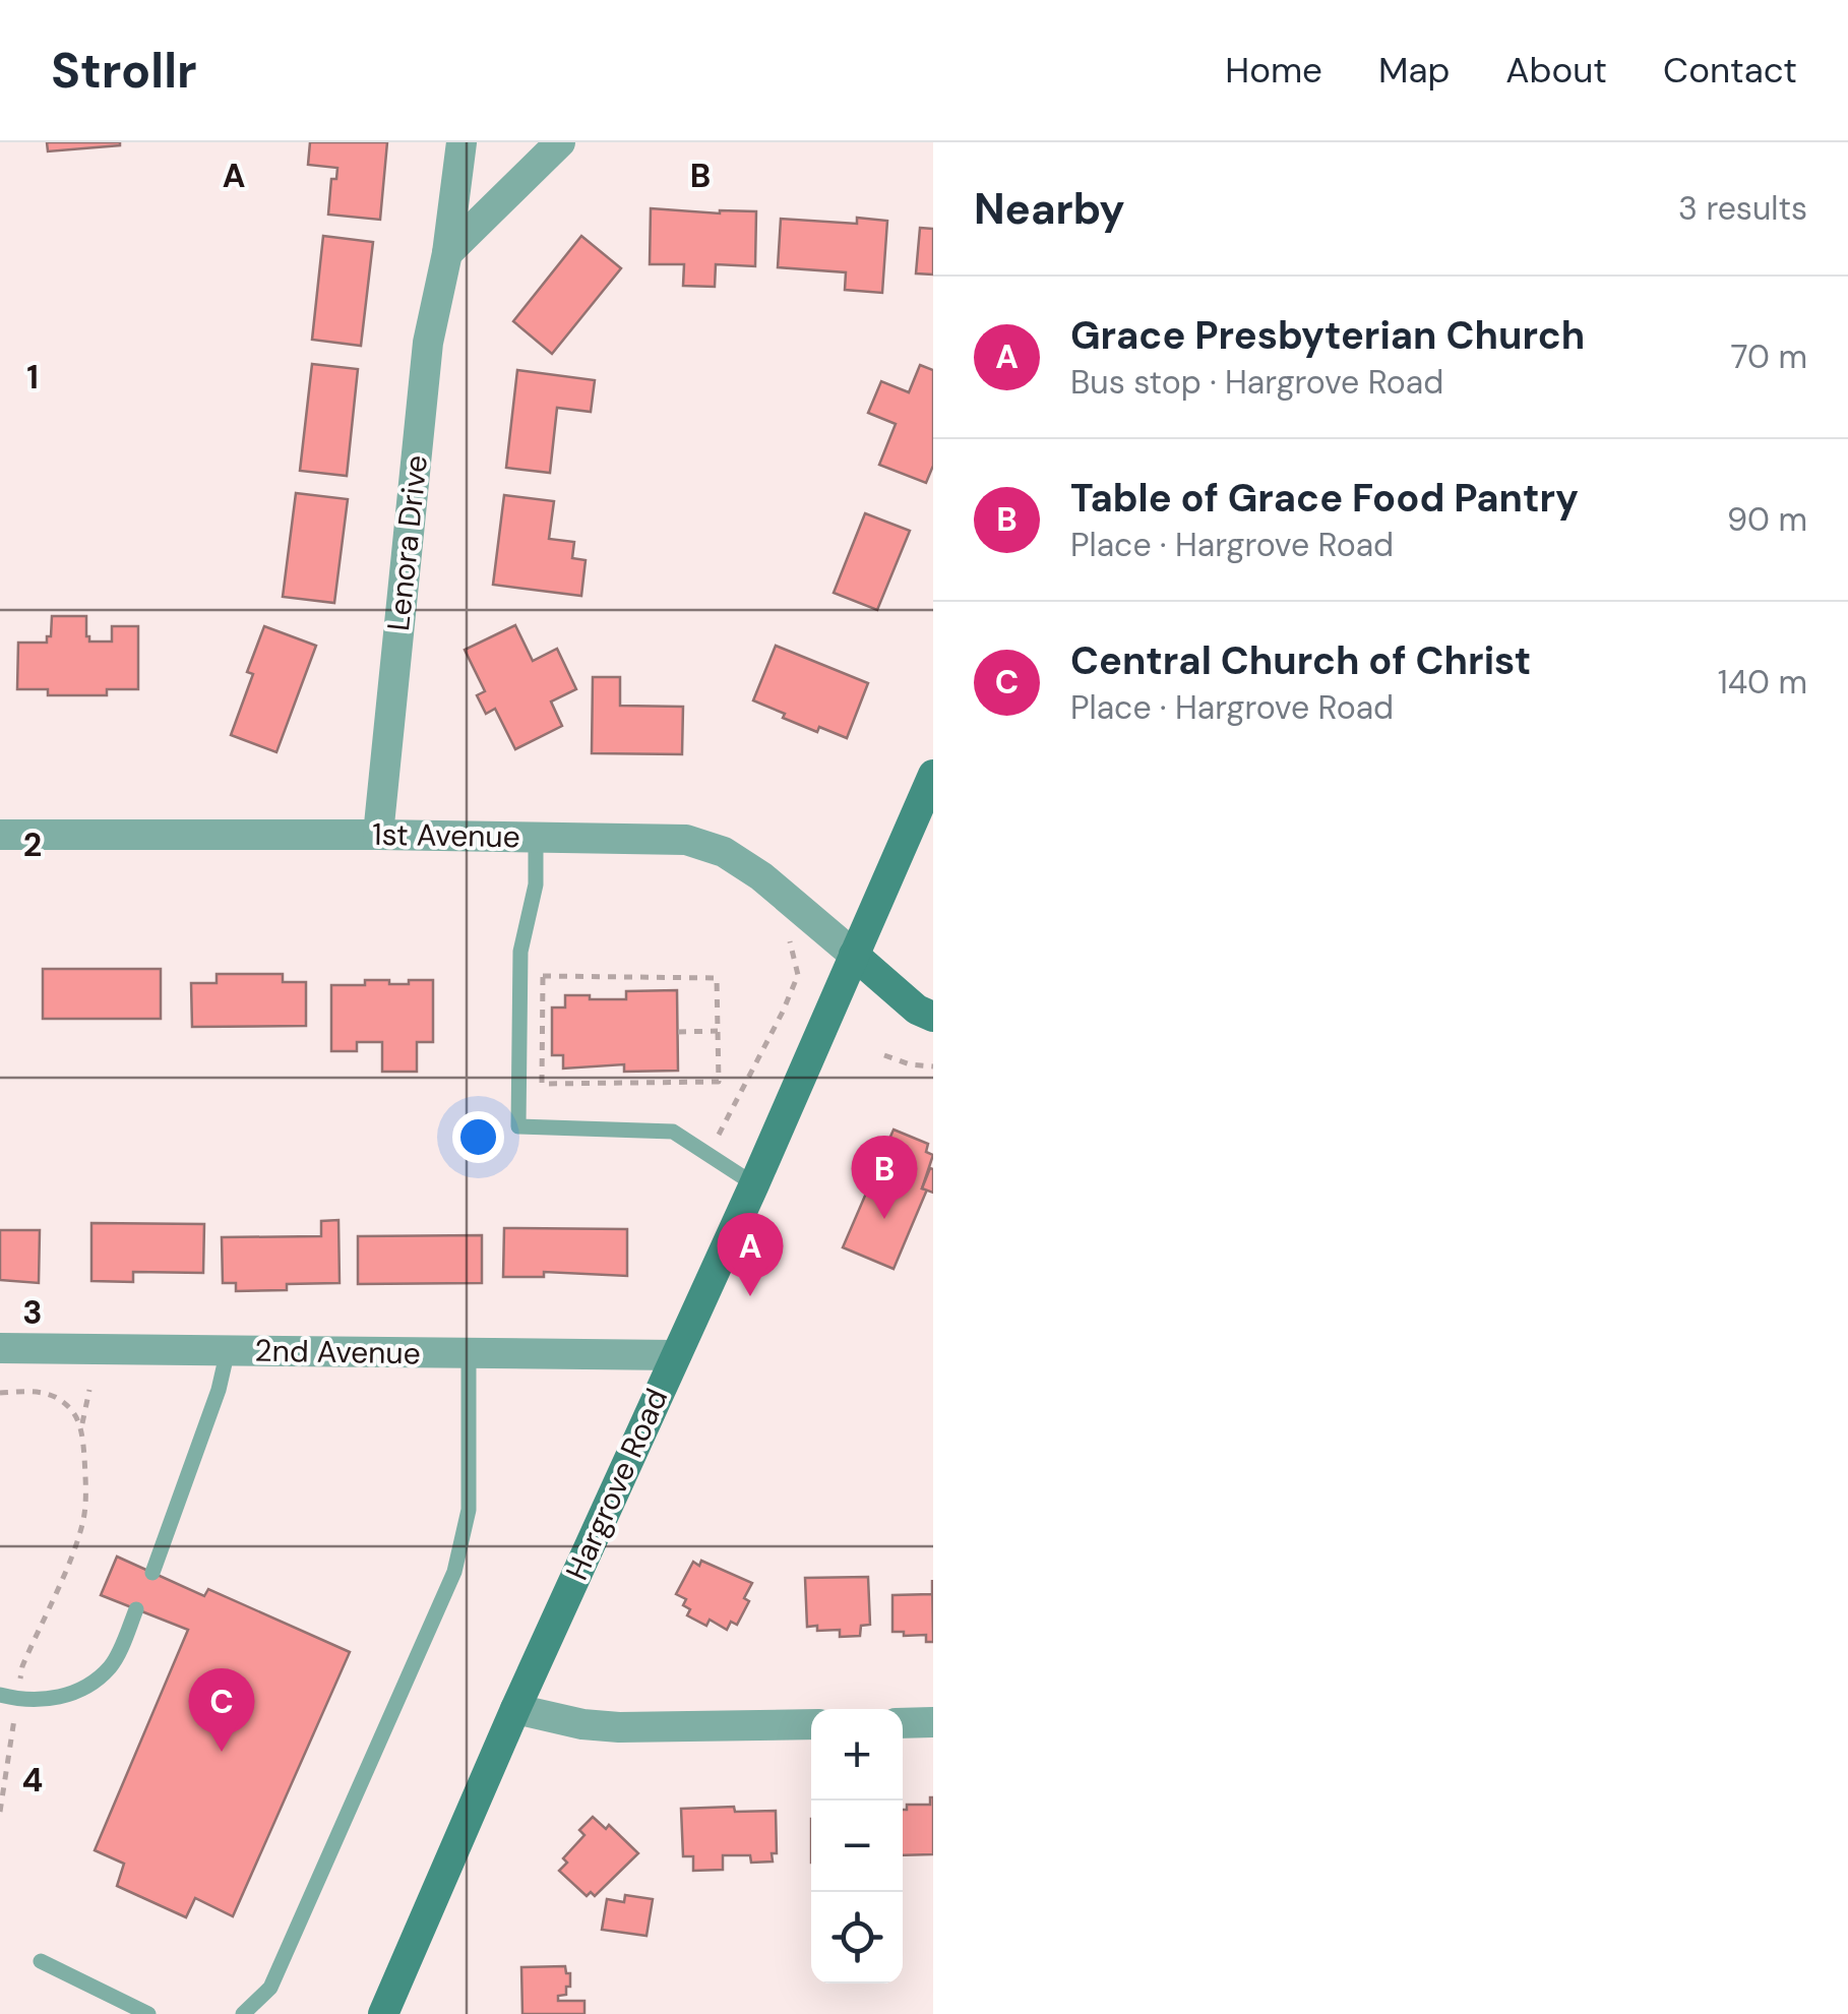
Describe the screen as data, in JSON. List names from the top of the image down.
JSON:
{
  "streets": {
    "main road": ["Hargrove Road"],
    "street": ["Lenora Drive", "1st Avenue", "2nd Avenue"]
  },
  "crossings": [
    ["Lenora Drive", "1st Avenue"],
    ["1st Avenue", "Hargrove Road"],
    ["2nd Avenue", "Hargrove Road"]
  ],
  "page": {
    "header": "Strollr",
    "nav": [
      "Home",
      "Map",
      "About",
      "Contact"
    ],
    "heading": ["Nearby", "3 results"],
    "list": [
      {
        "mark": "A",
        "name": "Grace Presbyterian Church",
        "note": "Bus stop · Hargrove Road",
        "value": "70 m"
      },
      {
        "mark": "B",
        "name": "Table of Grace Food Pantry",
        "note": "Place · Hargrove Road",
        "value": "90 m"
      },
      {
        "mark": "C",
        "name": "Central Church of Christ",
        "note": "Place · Hargrove Road",
        "value": "140 m"
      }
    ],
    "pins": ["B", "A", "C"],
    "map_buttons": ["+", "−"]
  },
  "grid": {
    "columns": ["A", "B"],
    "rows": [
      "1",
      "2",
      "3",
      "4"
    ]
  }
}
